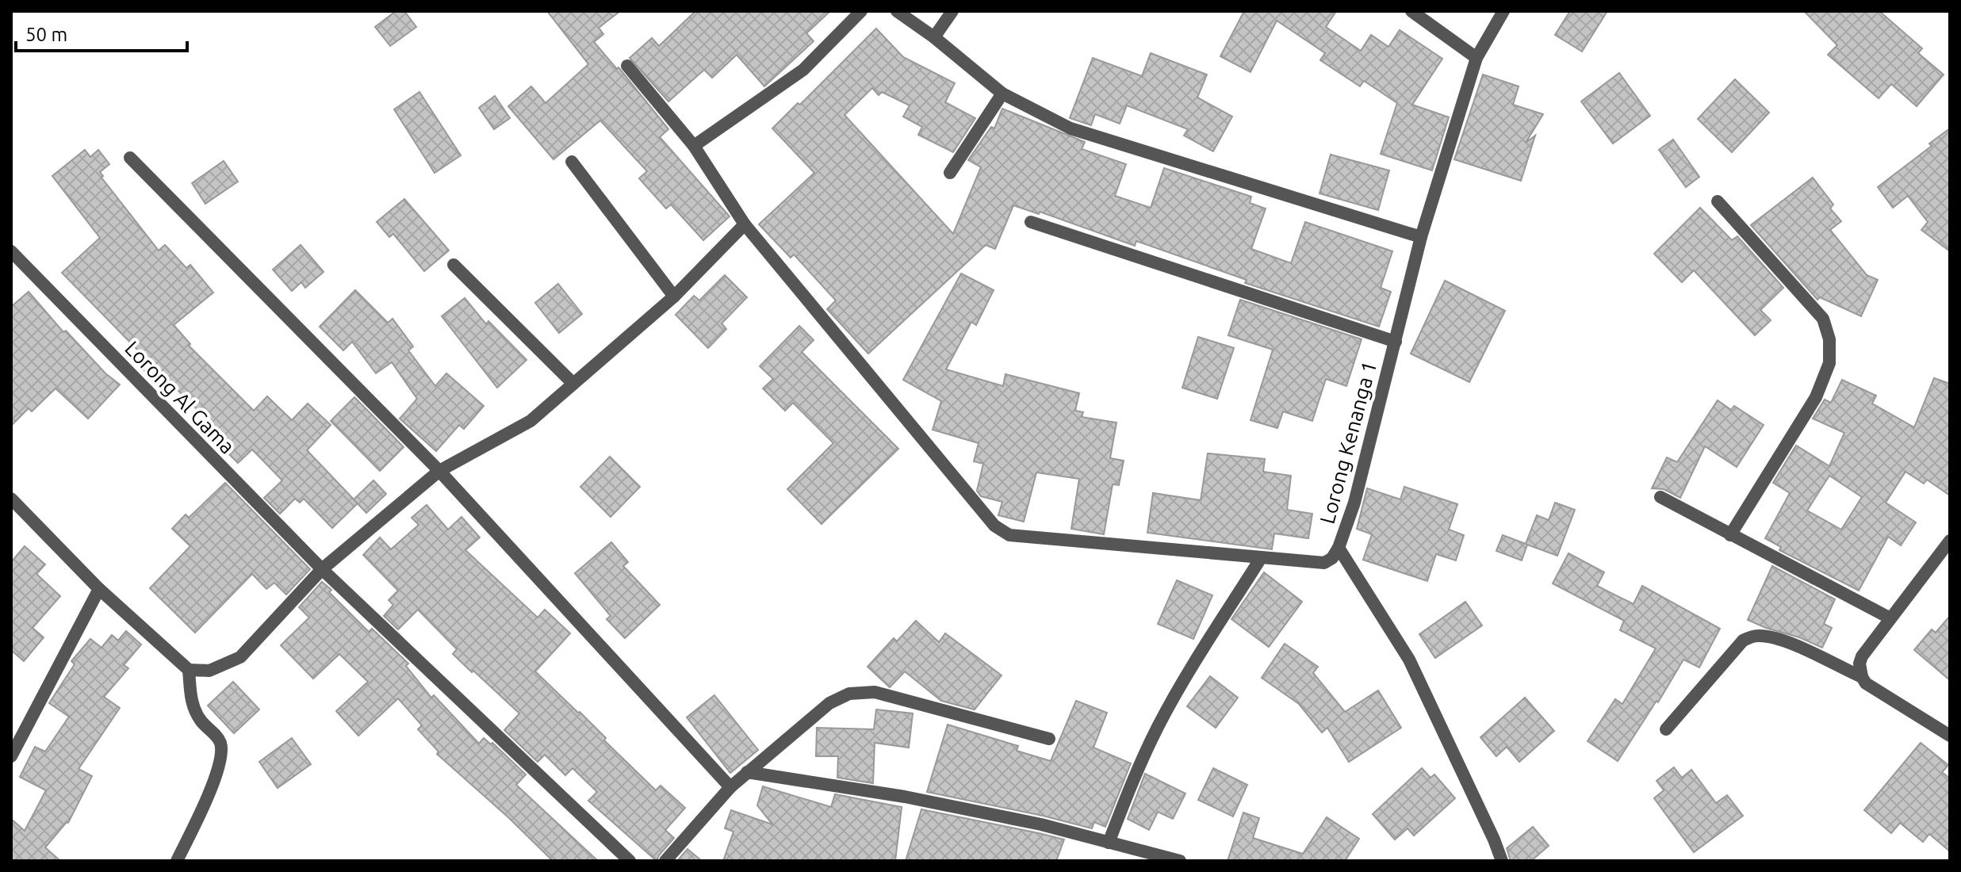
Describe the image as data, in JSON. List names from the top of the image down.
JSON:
{
  "streets": {
    "street": ["Lorong Al Gama", "Lorong Kenanga 1"]
  },
  "scale_bar": "50 m"
}
